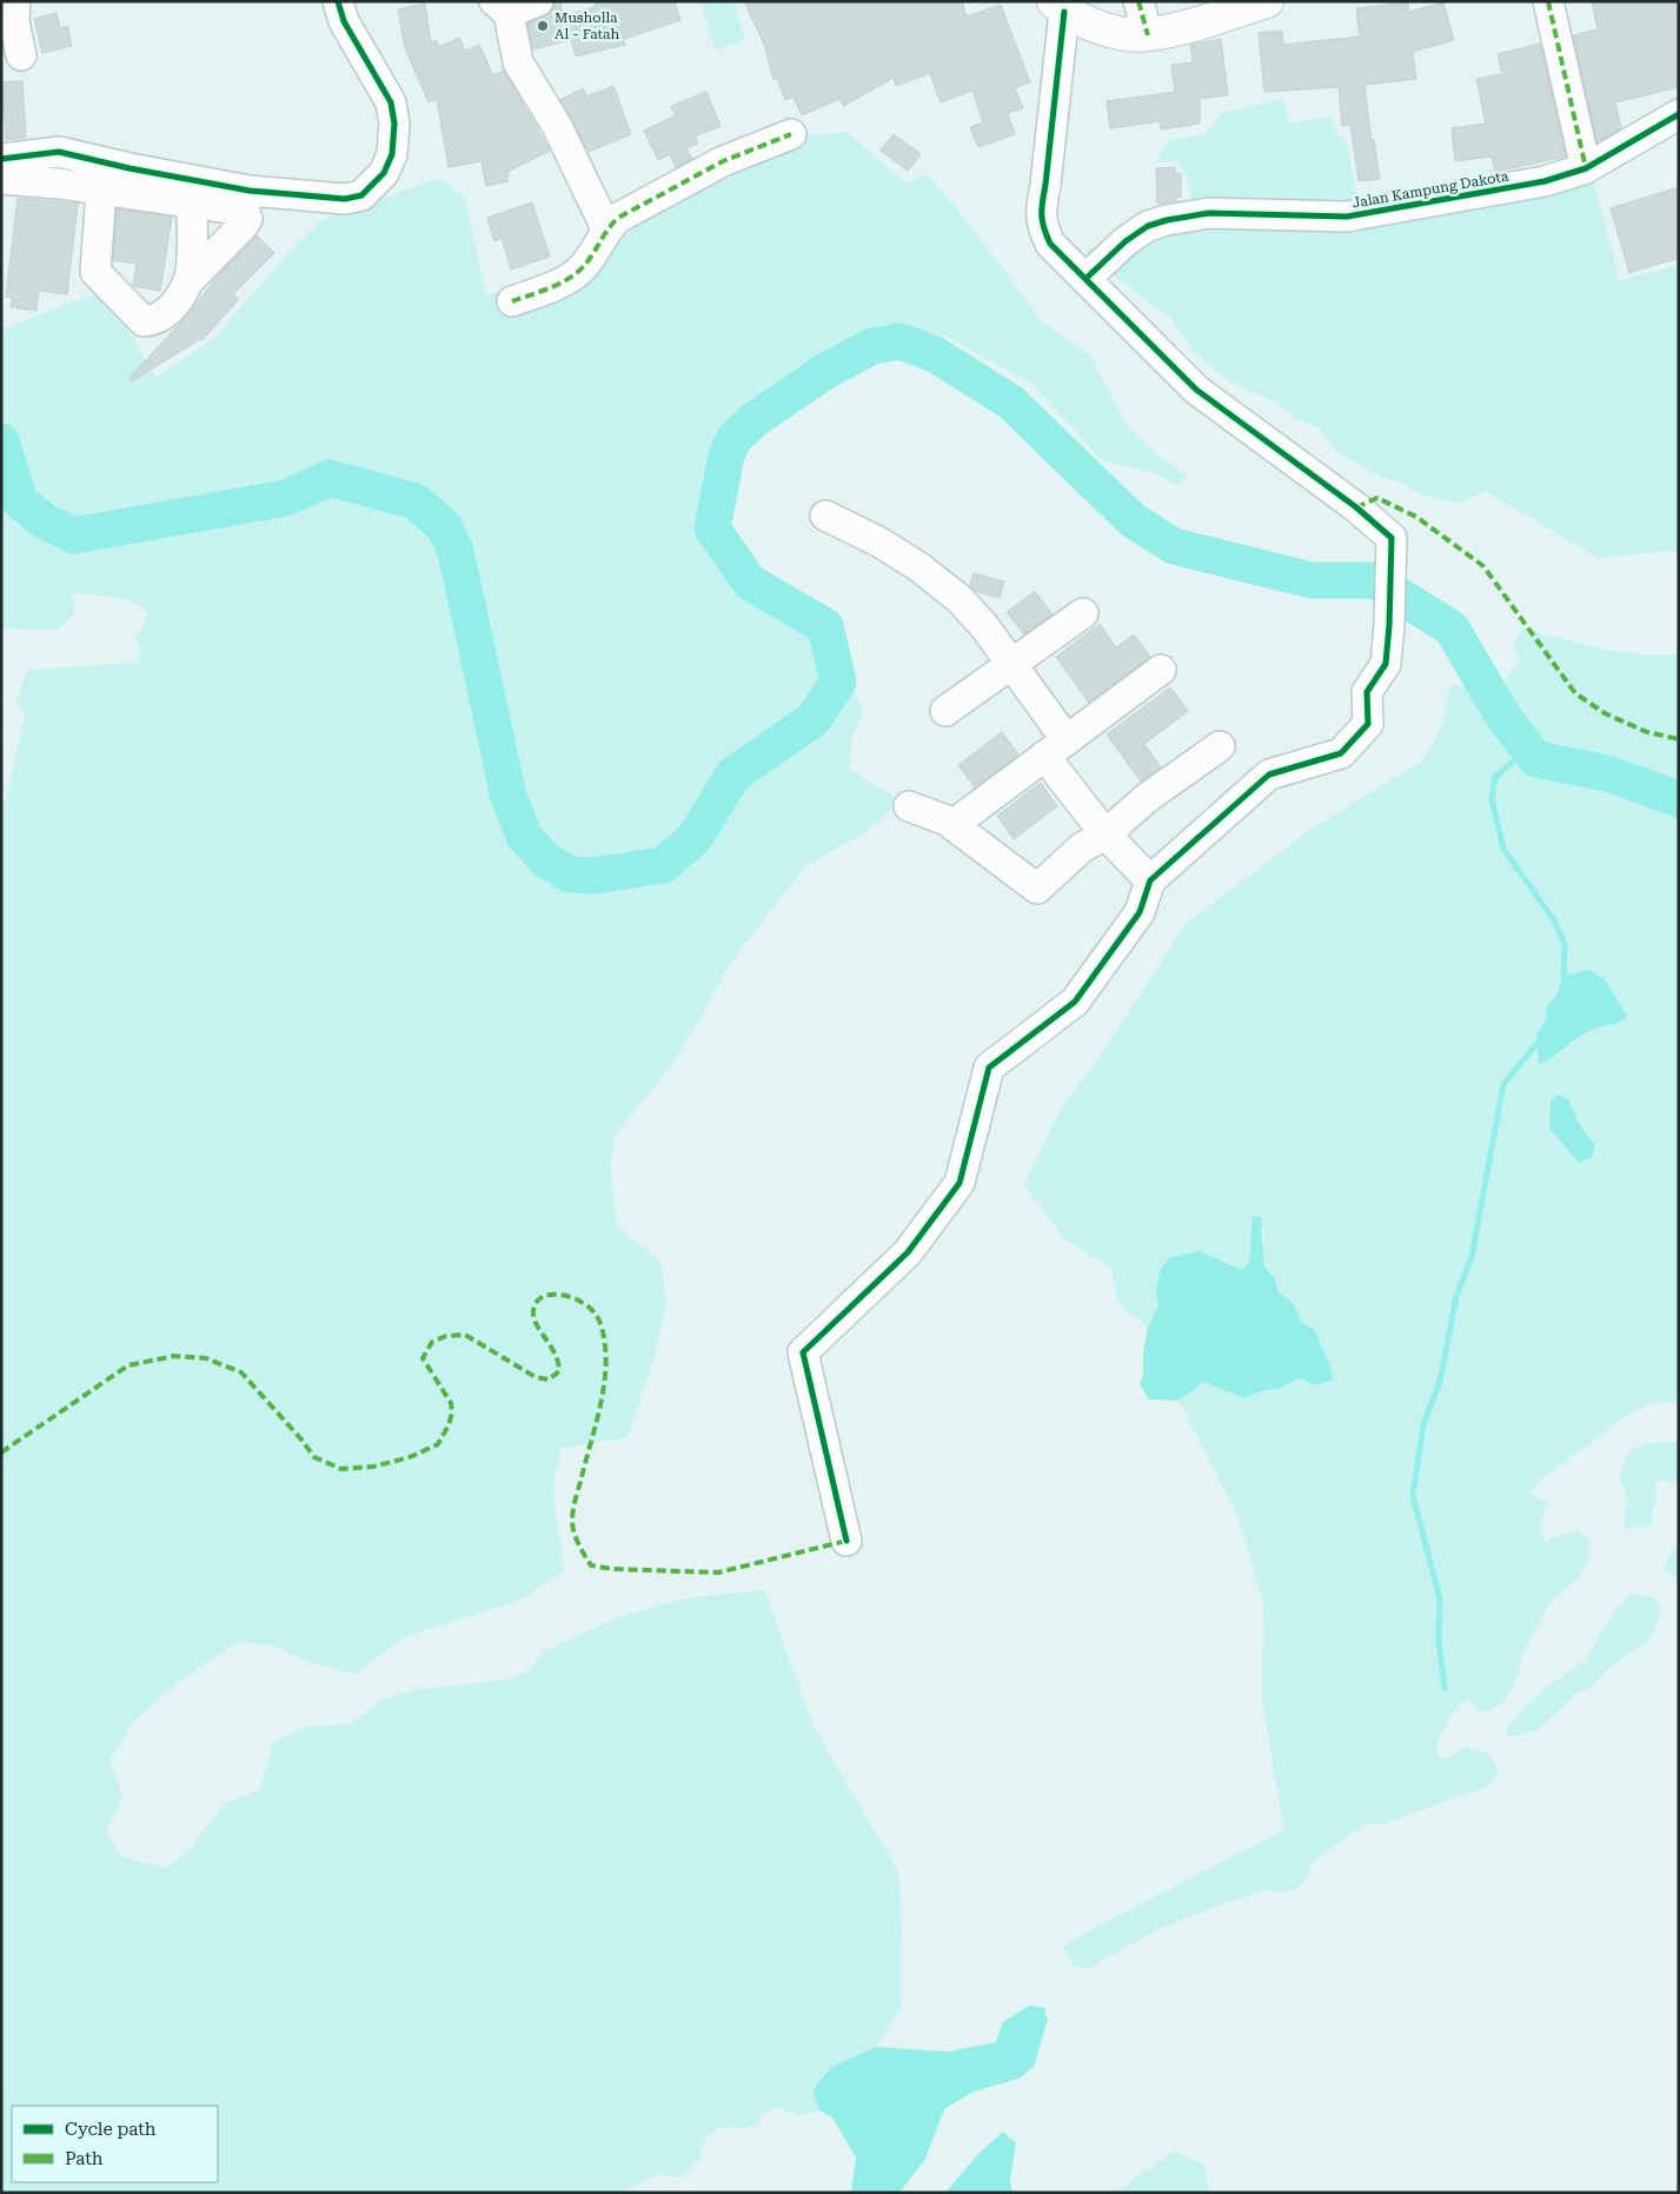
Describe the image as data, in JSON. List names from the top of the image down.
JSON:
{
  "streets": {
    "street": ["Jalan Kampung Dakota"]
  },
  "places": ["Musholla Al - Fatah"],
  "legend": ["Cycle path", "Path"]
}
